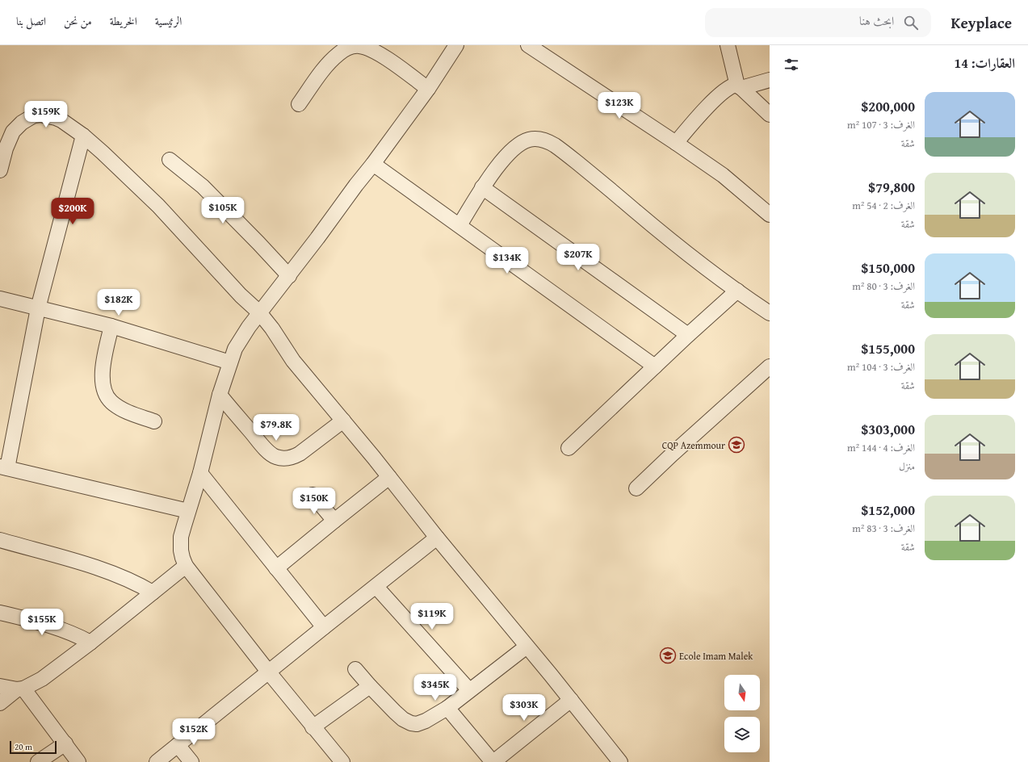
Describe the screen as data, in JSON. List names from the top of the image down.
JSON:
{
  "places": {
    "school or university": ["CQP Azemmour", "Ecole Imam Malek"]
  },
  "scale_bar": "20 m",
  "north": "bottom",
  "page": {
    "header": "Keyplace",
    "search": "ابحث هنا",
    "nav": [
      "الرئيسية",
      "الخريطة",
      "من نحن",
      "اتصل بنا"
    ],
    "heading": "العقارات: 14",
    "list": [
      {
        "name": "$200,000",
        "note": "الغرف: 3 · 107 m² · شقة"
      },
      {
        "name": "$79,800",
        "note": "الغرف: 2 · 54 m² · شقة"
      },
      {
        "name": "$150,000",
        "note": "الغرف: 3 · 80 m² · شقة"
      },
      {
        "name": "$155,000",
        "note": "الغرف: 3 · 104 m² · شقة"
      },
      {
        "name": "$303,000",
        "note": "الغرف: 4 · 144 m² · منزل"
      },
      {
        "name": "$152,000",
        "note": "الغرف: 3 · 83 m² · شقة"
      }
    ],
    "price": [
      "$123K",
      "$159K",
      "$105K",
      "$200K",
      "$207K",
      "$134K",
      "$182K",
      "$79.8K",
      "$150K",
      "$119K",
      "$155K",
      "$345K",
      "$303K",
      "$152K"
    ],
    "scale": "20 m"
  }
}
